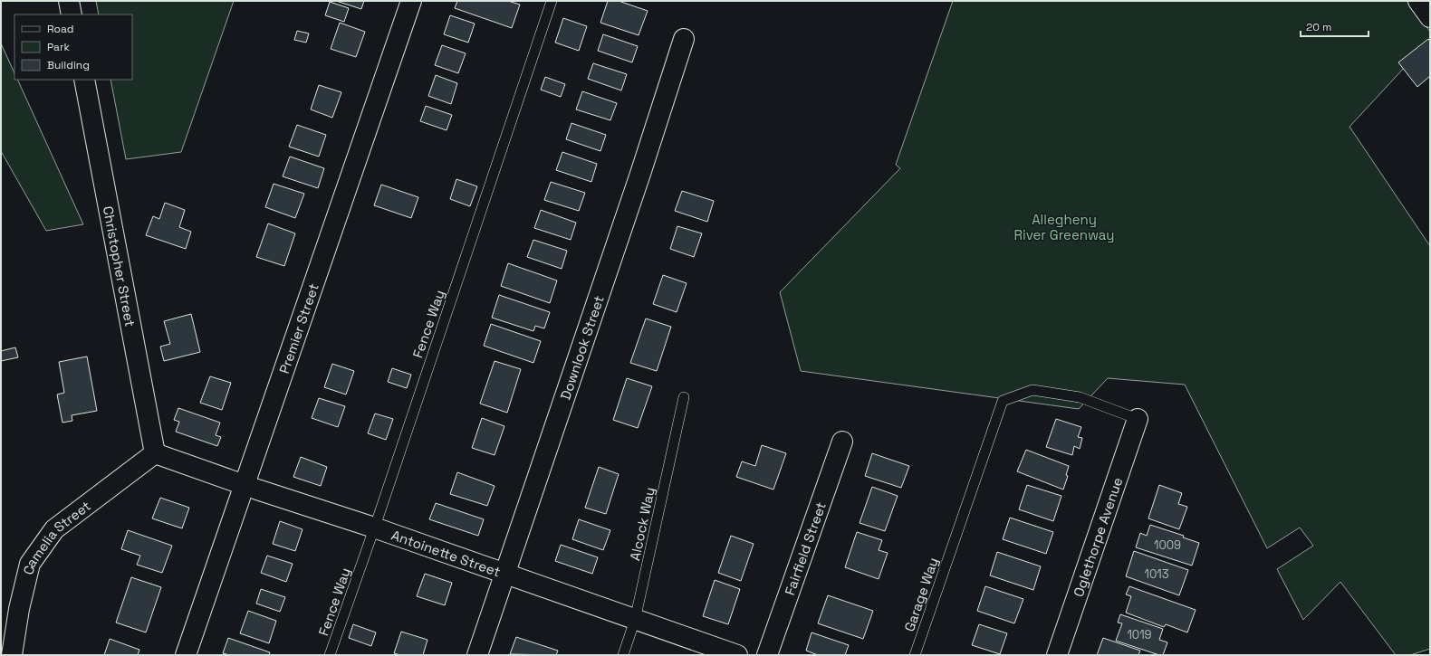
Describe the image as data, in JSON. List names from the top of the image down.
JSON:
{
  "streets": {
    "street": [
      "Christopher Street",
      "Premier Street",
      "Downlook Street",
      "Oglethorpe Avenue",
      "Camelia Street",
      "Fairfield Street",
      "Antoinette Street"
    ],
    "lane": ["Fence Way", "Alcock Way", "Garage Way"]
  },
  "crossings": [
    ["Christopher Street", "Camelia Street"],
    ["Christopher Street", "Antoinette Street"],
    ["Fence Way", "Antoinette Street"],
    ["Premier Street", "Antoinette Street"],
    ["Downlook Street", "Antoinette Street"],
    ["Alcock Way", "Antoinette Street"],
    ["Oglethorpe Avenue", "Garage Way"],
    ["Camelia Street", "Antoinette Street"]
  ],
  "parks": ["Allegheny River Greenway"],
  "house_numbers": ["1009", "1013", "1019"],
  "legend": ["Road", "Park", "Building"],
  "scale_bar": "20 m"
}
